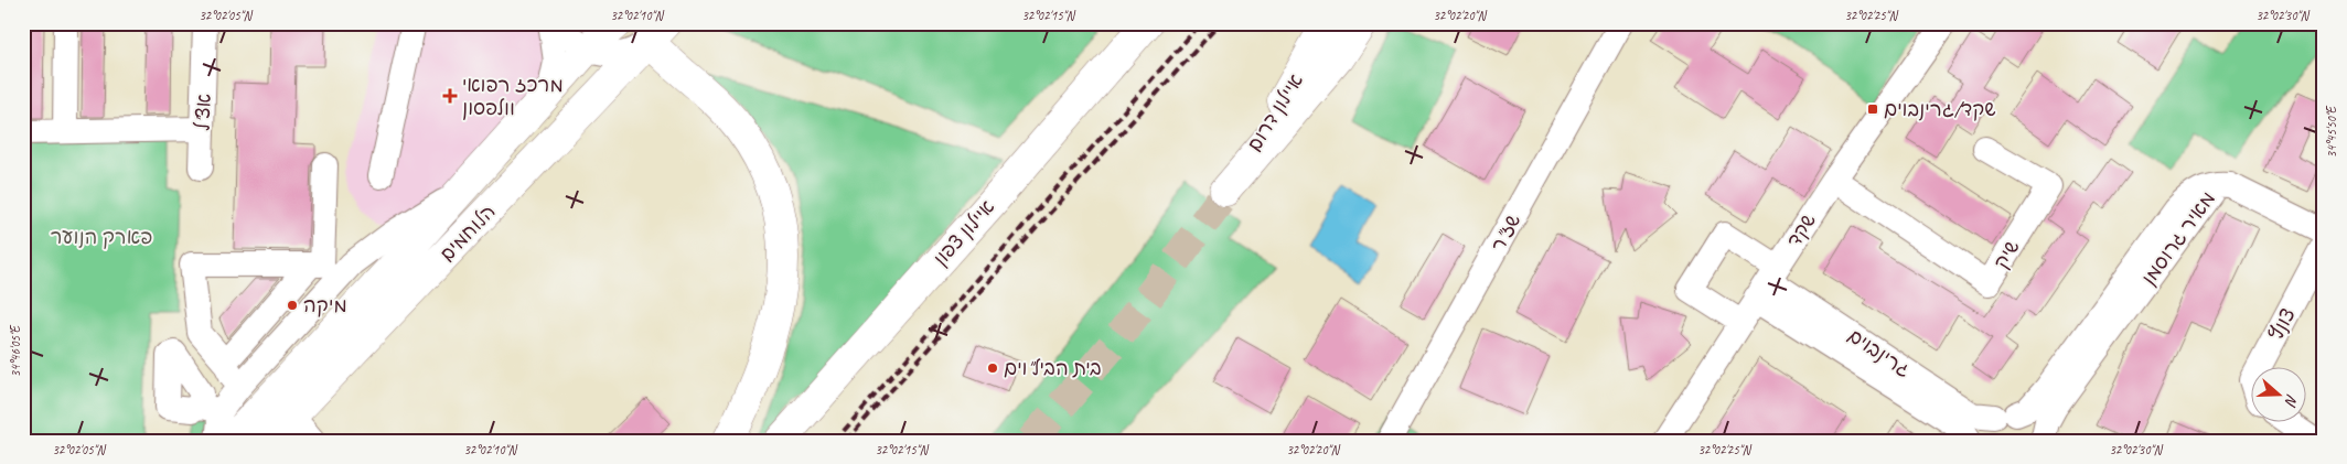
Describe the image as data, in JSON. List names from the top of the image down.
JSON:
{
  "streets": {
    "main road": ["איילון דרום", "הלוחמים", "איילון צפון"],
    "street": [
      "אצ\"ל",
      "שקד",
      "שז\"ר",
      "מאיר גרוסמן",
      "שיק",
      "צונץ",
      "גרינבוים"
    ]
  },
  "crossings": [
    ["שקד", "שיק"],
    ["שקד", "גרינבוים"],
    ["מאיר גרוסמן", "גרינבוים"]
  ],
  "parks": ["פארק הנוער"],
  "places": {
    "health": ["מרכז רפואי וולפסון"],
    "transit": ["שקד/גרינבוים"],
    "other": ["מיקה", "בית הביל\"וים"]
  },
  "north": "right",
  "coordinates": [
    "32°02'05\"N",
    "32°02'10\"N",
    "32°02'15\"N",
    "32°02'20\"N",
    "32°02'25\"N",
    "32°02'30\"N",
    "34°45'50\"E",
    "34°46'05\"E"
  ]
}
